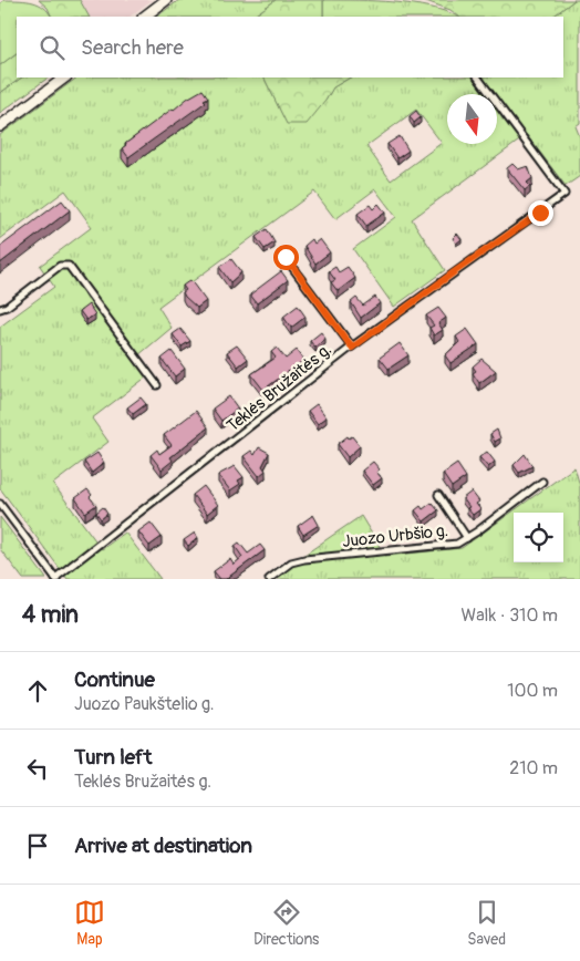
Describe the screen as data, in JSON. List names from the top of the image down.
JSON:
{
  "streets": {
    "street": ["Teklės Bružaitės g.", "Juozo Urbšio g."]
  },
  "north": "bottom",
  "page": {
    "search": "Search here",
    "heading": ["4 min", "Walk · 310 m"],
    "list": [
      ["Continue", "Juozo Paukštelio g.", "100 m"],
      ["Turn left", "Teklės Bružaitės g.", "210 m"],
      "Arrive at destination"
    ],
    "nav": ["Map", "Directions", "Saved"]
  }
}
